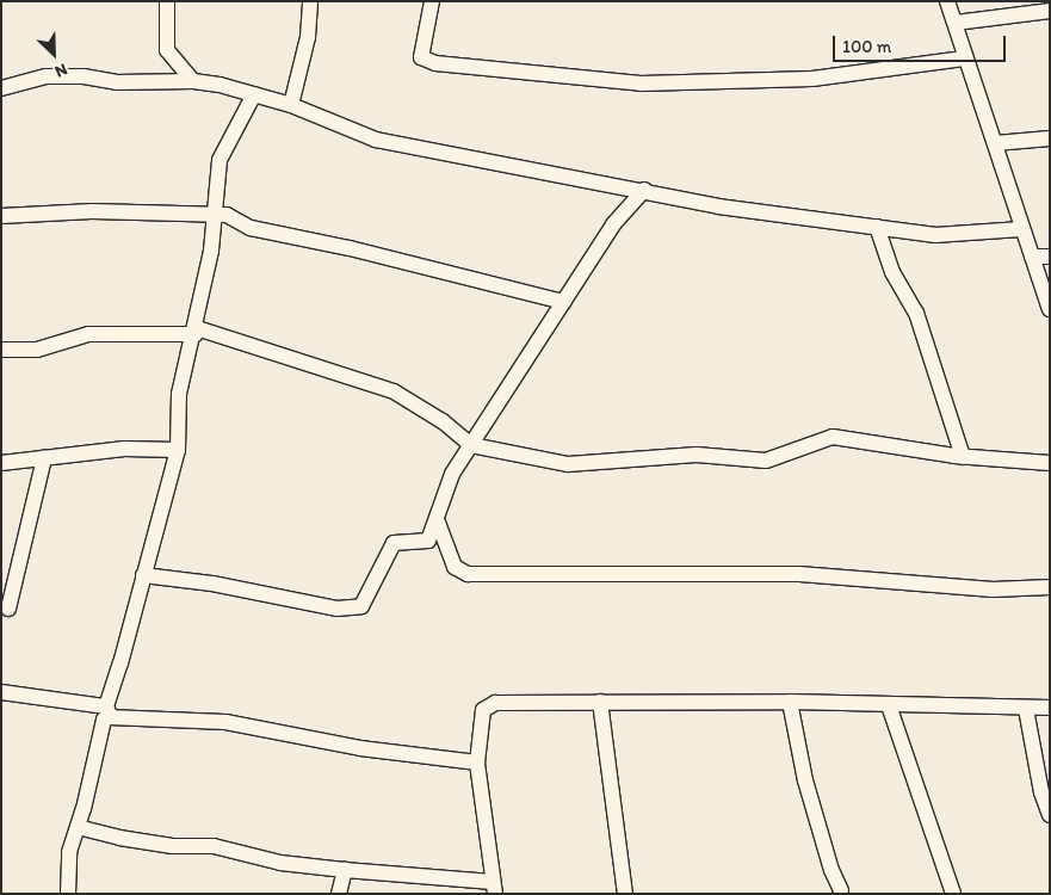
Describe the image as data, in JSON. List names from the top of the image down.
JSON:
{
  "scale_bar": "100 m",
  "north": "bottom right"
}
